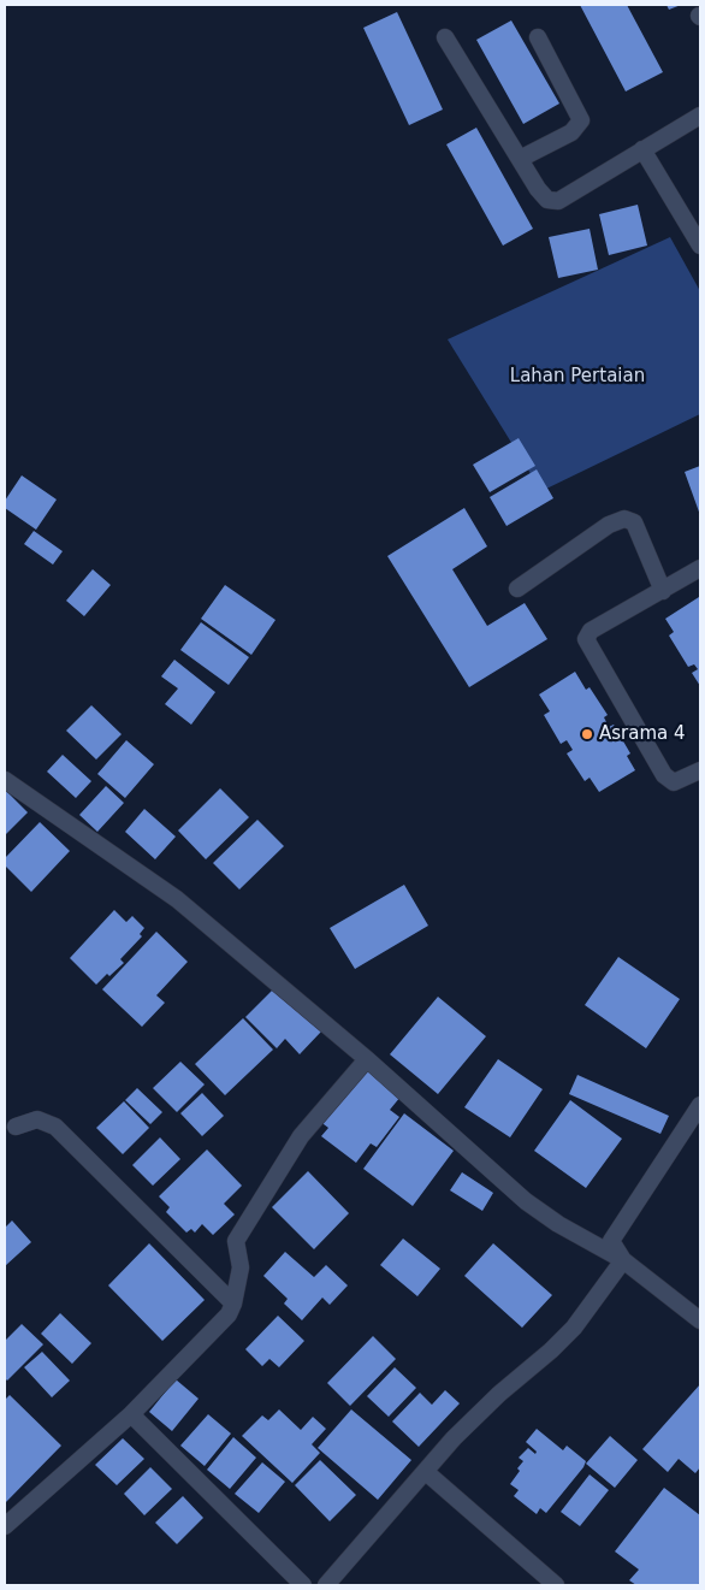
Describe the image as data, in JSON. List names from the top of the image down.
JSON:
{
  "parks": ["Lahan Pertaian"],
  "places": ["Asrama 4"]
}
